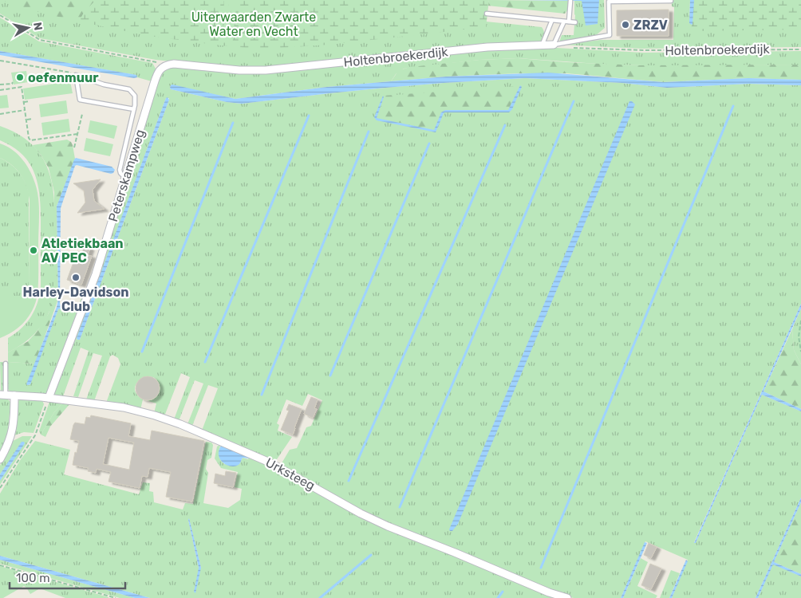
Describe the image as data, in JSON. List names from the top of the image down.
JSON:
{
  "streets": {
    "street": ["Holtenbroekerdijk", "Peterskampweg", "Urksteeg"]
  },
  "crossings": [
    ["Holtenbroekerdijk", "Peterskampweg"],
    ["Peterskampweg", "Urksteeg"]
  ],
  "parks": ["Uiterwaarden Zwarte Water en Vecht"],
  "places": [
    "ZRZV",
    "oefenmuur",
    "Atletiekbaan AV PEC",
    "Harley-Davidson Club"
  ],
  "scale_bar": "100 m",
  "north": "right"
}
